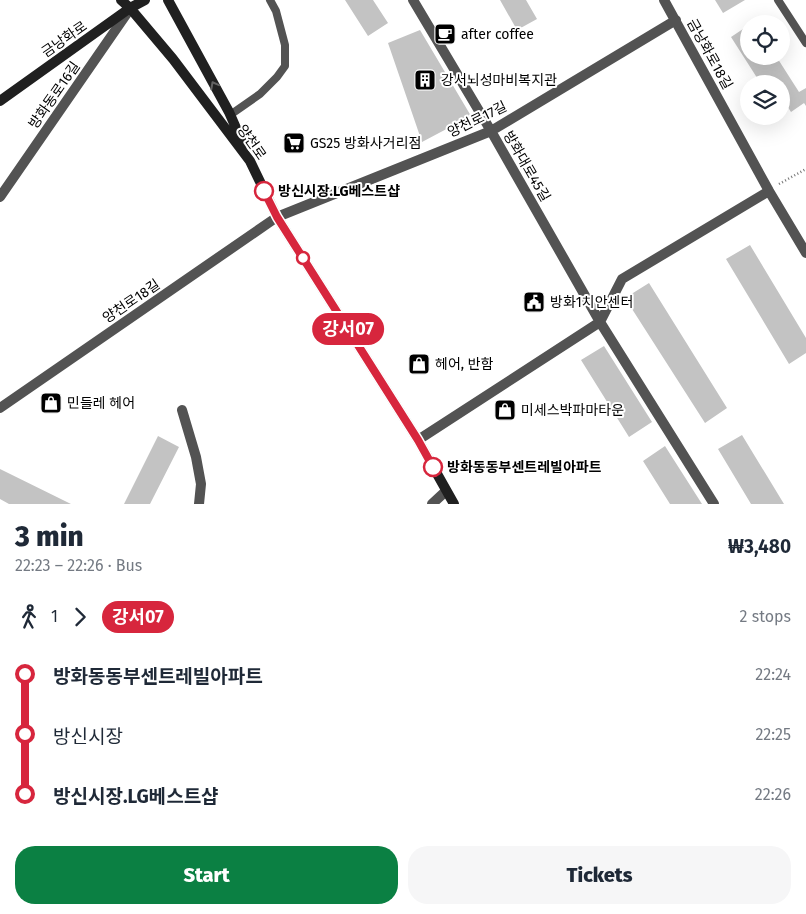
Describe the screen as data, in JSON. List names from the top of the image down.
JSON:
{
  "streets": {
    "main road": ["금낭화로", "양천로"],
    "street": [
      "금낭화로18길",
      "방화동로16길",
      "양천로17길",
      "방화대로45길",
      "양천로18길"
    ]
  },
  "crossings": [
    ["금낭화로", "방화동로16길"],
    ["금낭화로", "양천로"],
    ["금낭화로18길", "양천로17길"],
    ["방화동로16길", "양천로"],
    ["양천로17길", "양천로"],
    ["양천로17길", "방화대로45길"],
    ["양천로17길", "양천로18길"],
    ["양천로", "양천로18길"]
  ],
  "places": {
    "cafe": ["after coffee"],
    "building": ["강서뇌성마비복지관"],
    "supermarket": ["GS25 방화사거리점"],
    "other": ["방신시장.LG베스트샵", "방화동동부센트레빌아파트"],
    "public building": ["방화1치안센터"],
    "shop": ["헤어, 반함", "민들레 헤어", "미세스박파마타운"]
  },
  "lines": ["bus line 강서07"],
  "page": {
    "on_map": "강서07",
    "heading": ["3 min", "22:23 – 22:26 · Bus", "₩3,480"],
    "legs": ["1", "강서07", "2 stops"],
    "list": [
      {
        "name": "방화동동부센트레빌아파트",
        "value": "22:24"
      },
      {
        "name": "방신시장",
        "value": "22:25"
      },
      {
        "name": "방신시장.LG베스트샵",
        "value": "22:26"
      }
    ],
    "buttons": ["Start", "Tickets"]
  }
}
